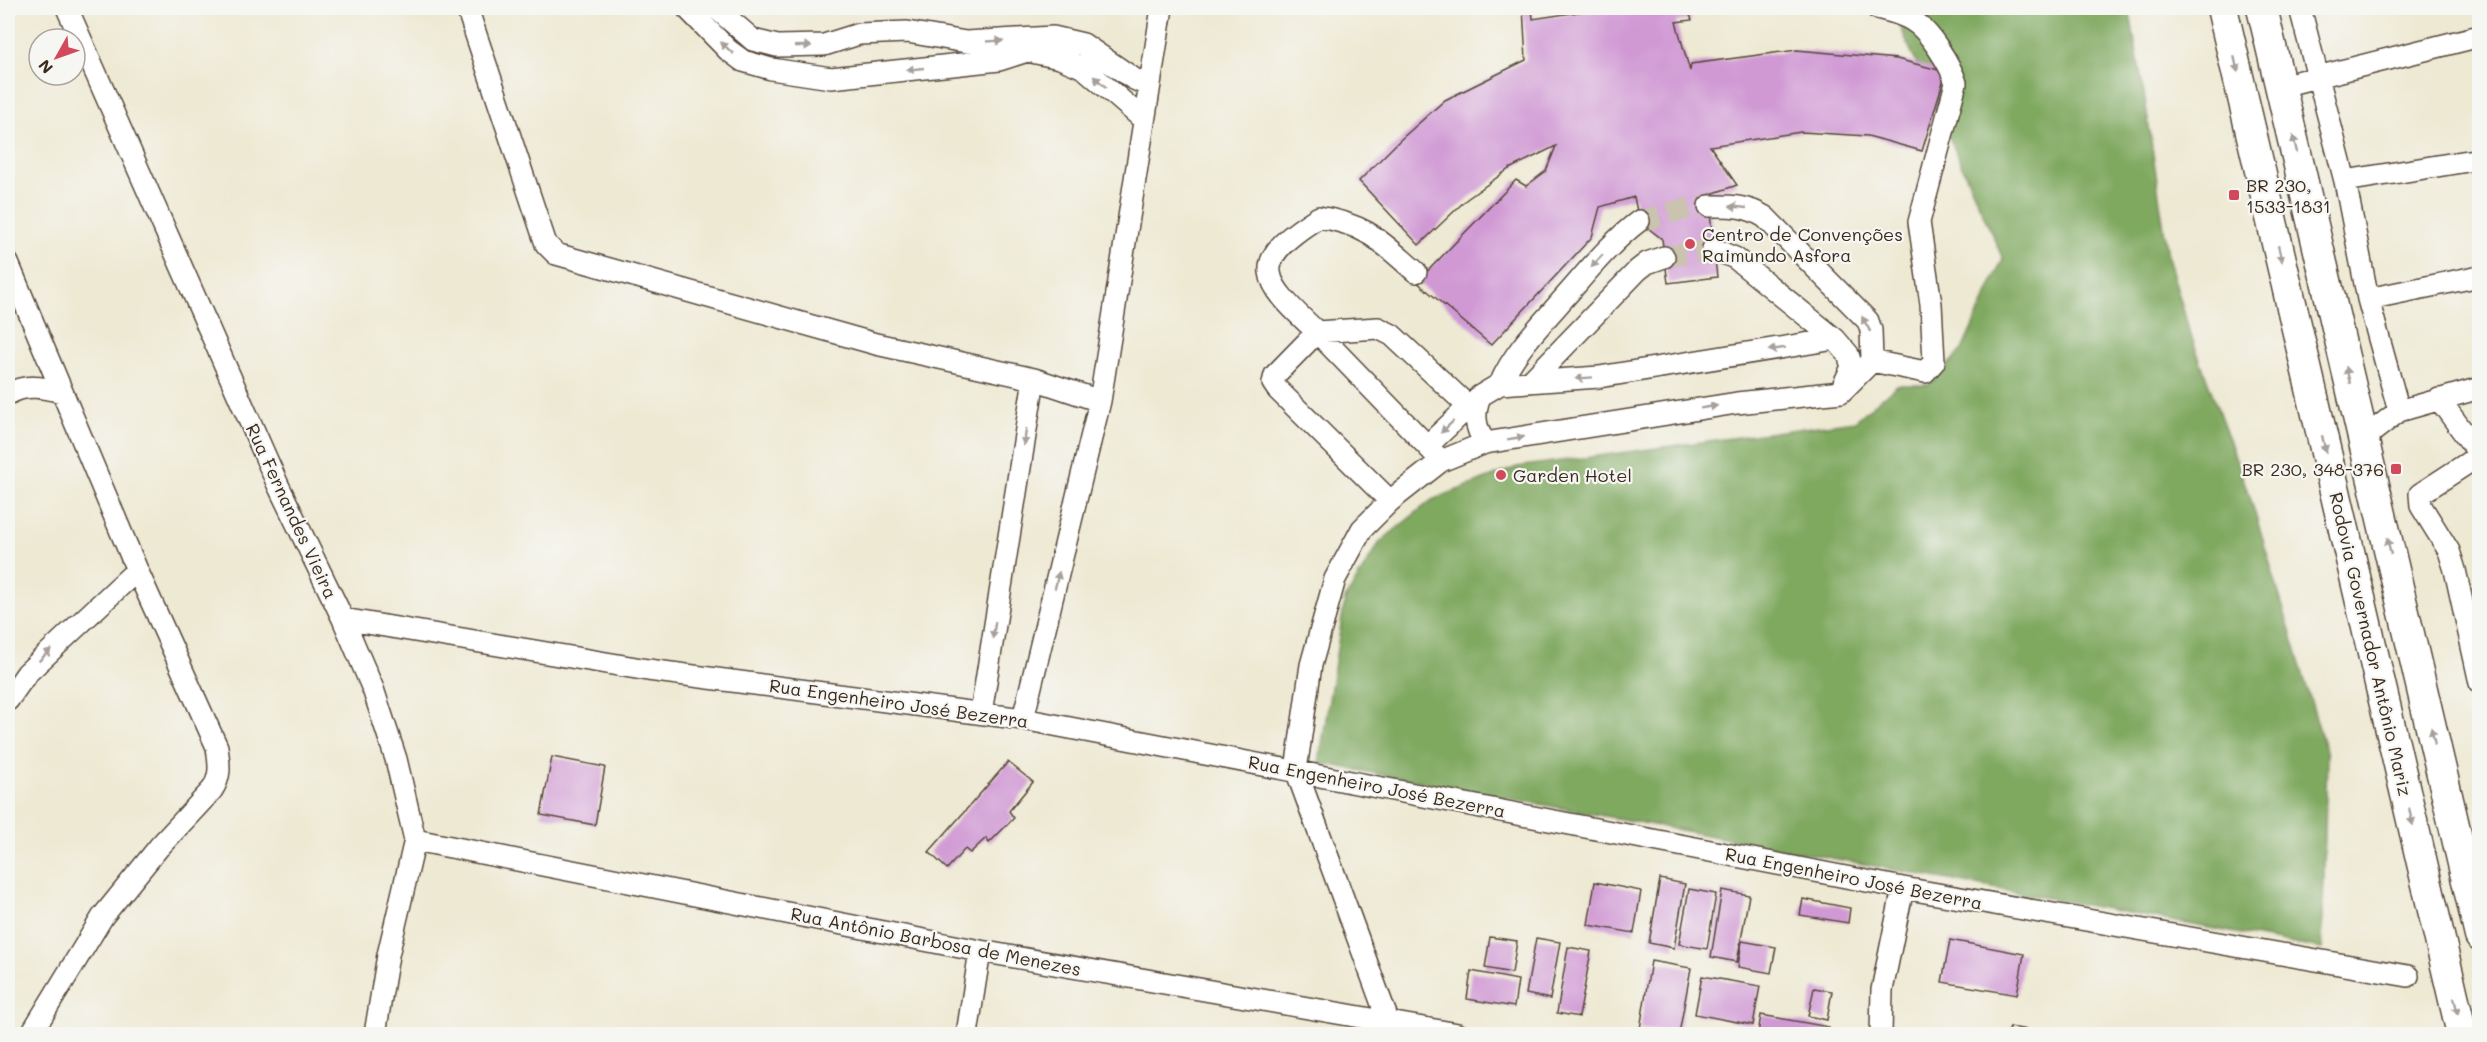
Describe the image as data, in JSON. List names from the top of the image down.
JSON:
{
  "streets": {
    "highway": ["Rodovia Governador Antônio Mariz"],
    "street": ["Rua Fernandes Vieira", "Rua Engenheiro José Bezerra", "Rua Antônio Barbosa de Menezes"]
  },
  "crossings": [
    ["Rua Fernandes Vieira", "Rua Engenheiro José Bezerra"],
    ["Rua Fernandes Vieira", "Rua Antônio Barbosa de Menezes"]
  ],
  "places": {
    "transit": ["BR 230, 1533-1831", "BR 230, 348-376"],
    "other": ["Centro de Convenções Raimundo Asfora", "Garden Hotel"]
  },
  "north": "bottom left"
}
